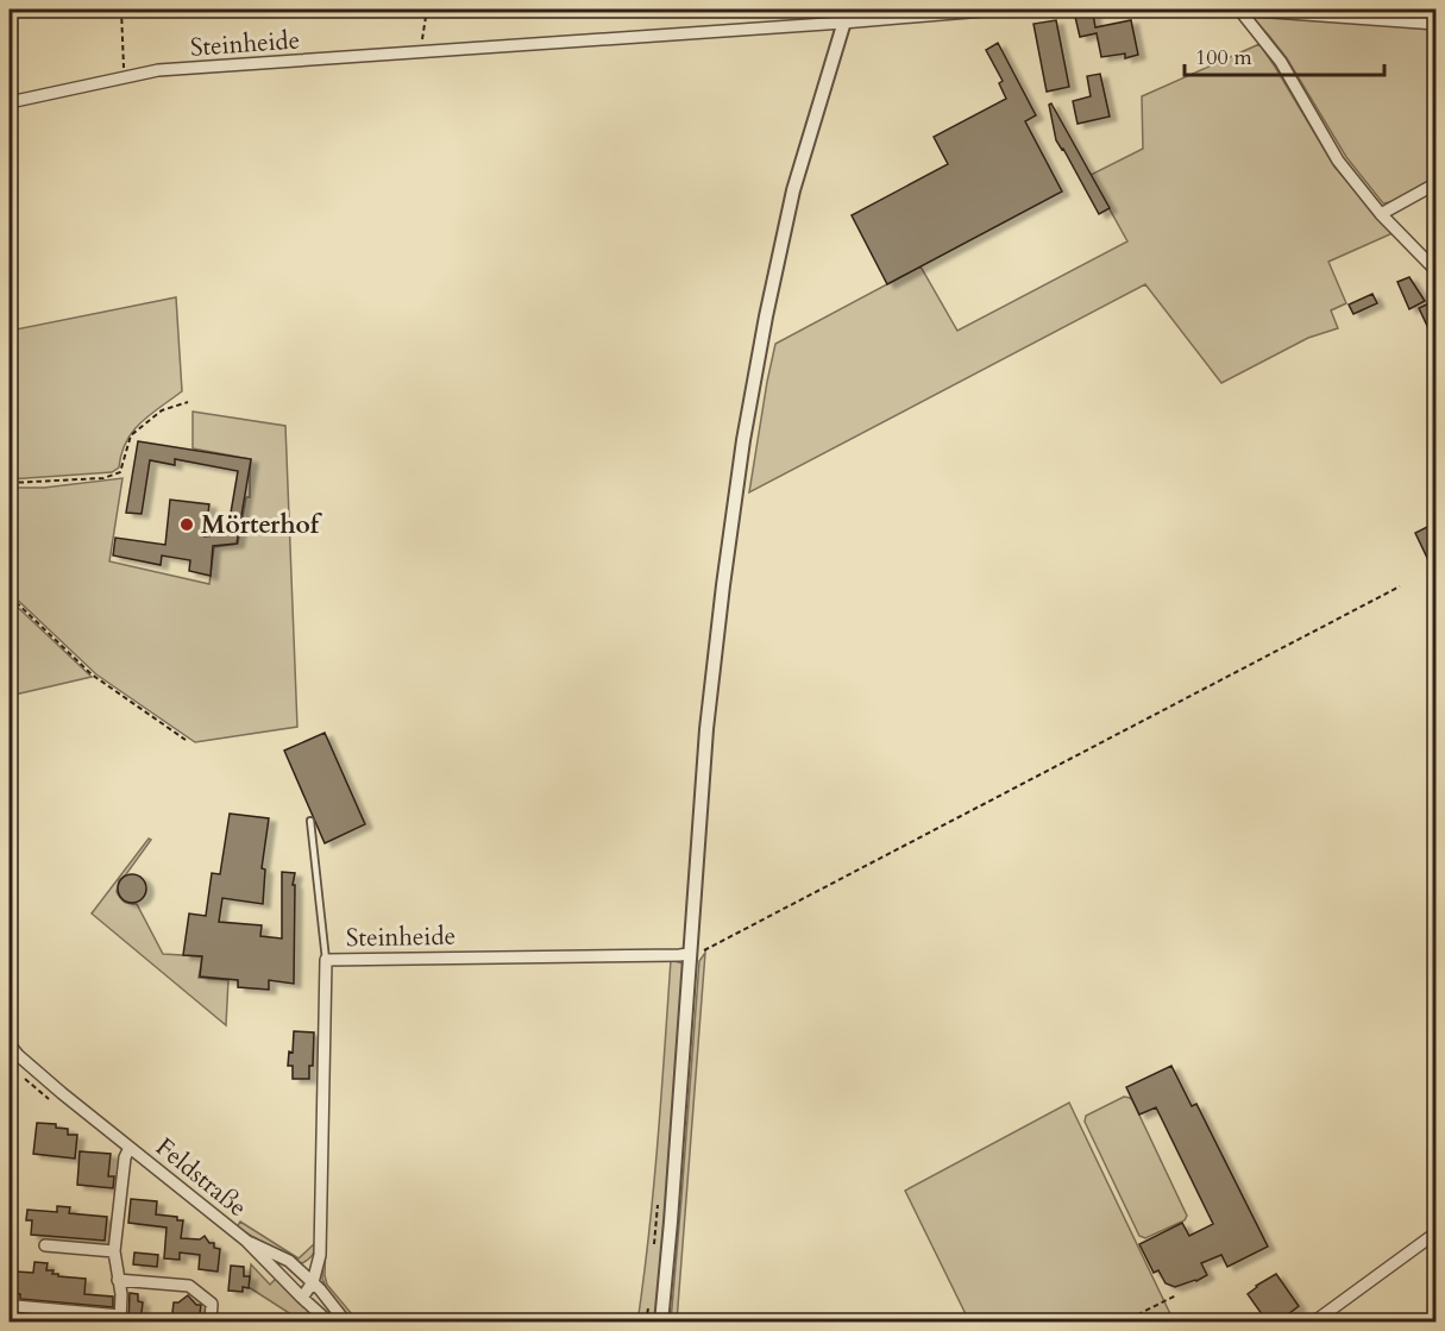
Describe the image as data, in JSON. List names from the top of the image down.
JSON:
{
  "streets": {
    "street": ["Steinheide", "Feldstraße"]
  },
  "crossings": [
    ["Steinheide", "Feldstraße"]
  ],
  "places": ["Mörterhof"],
  "scale_bar": "100 m"
}
